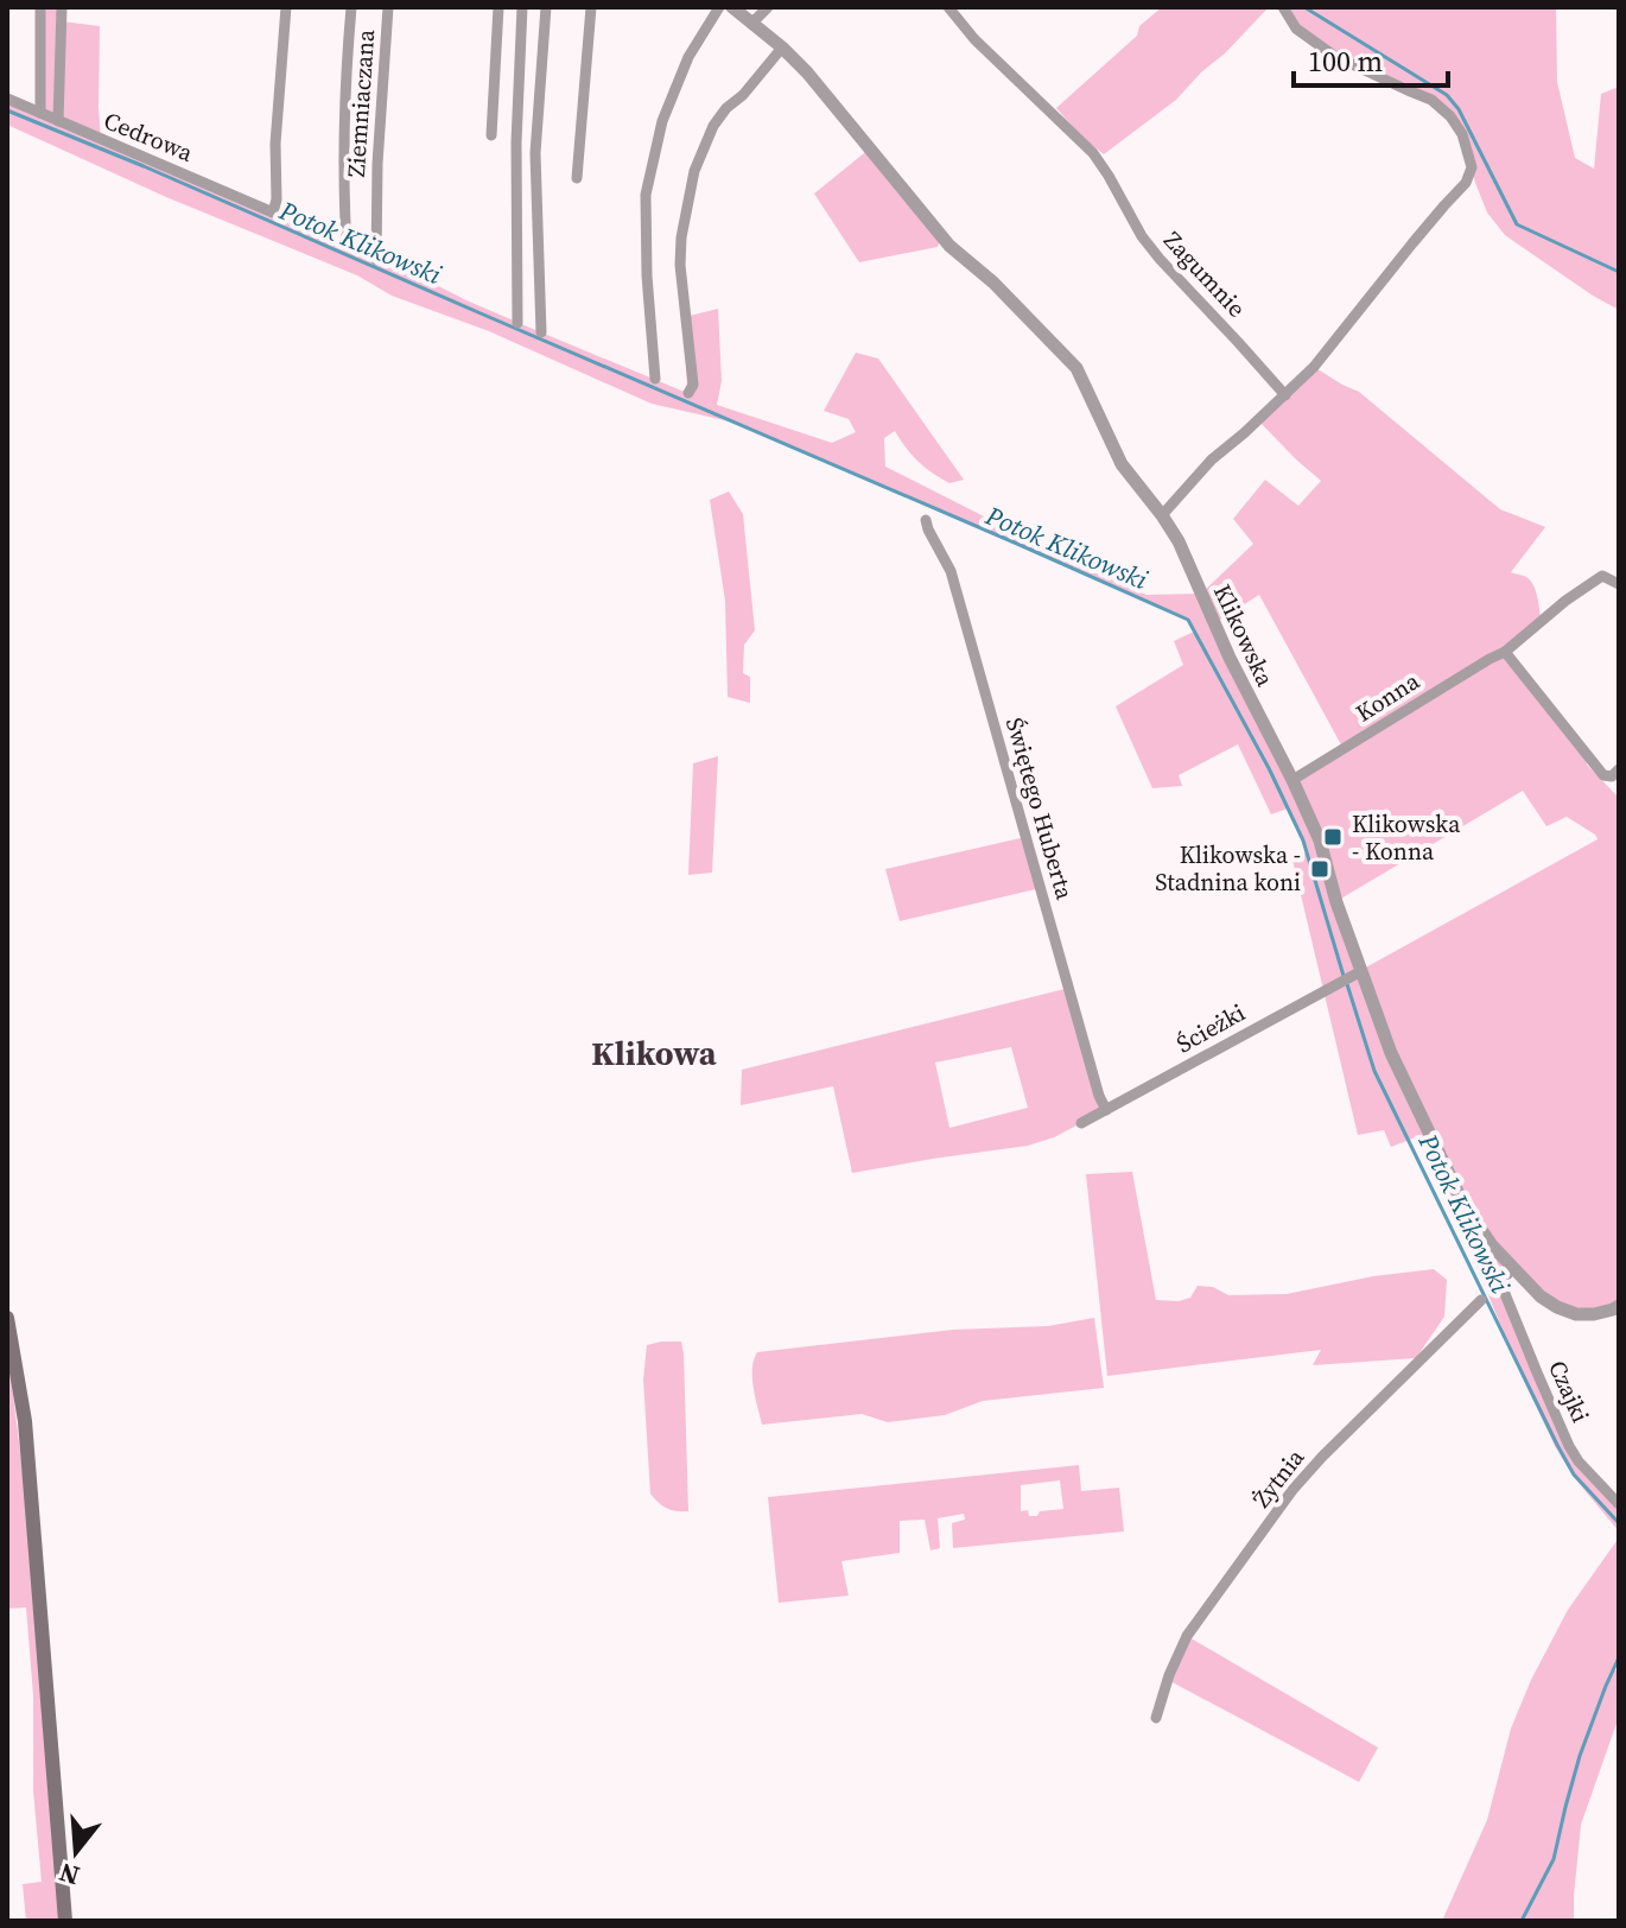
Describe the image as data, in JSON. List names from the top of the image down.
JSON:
{
  "streets": {
    "street": [
      "Ziemniaczana",
      "Cedrowa",
      "Zagumnie",
      "Klikowska",
      "Konna",
      "Świętego Huberta",
      "Ścieżki",
      "Czajki",
      "Żytnia"
    ]
  },
  "crossings": [
    ["Klikowska", "Konna"],
    ["Klikowska", "Ścieżki"],
    ["Klikowska", "Czajki"],
    ["Świętego Huberta", "Ścieżki"]
  ],
  "districts": ["Klikowa"],
  "water": ["Potok Klikowski"],
  "places": {
    "transit": ["Klikowska - Konna", "Klikowska - Stadnina koni"]
  },
  "scale_bar": "100 m",
  "north": "bottom"
}
